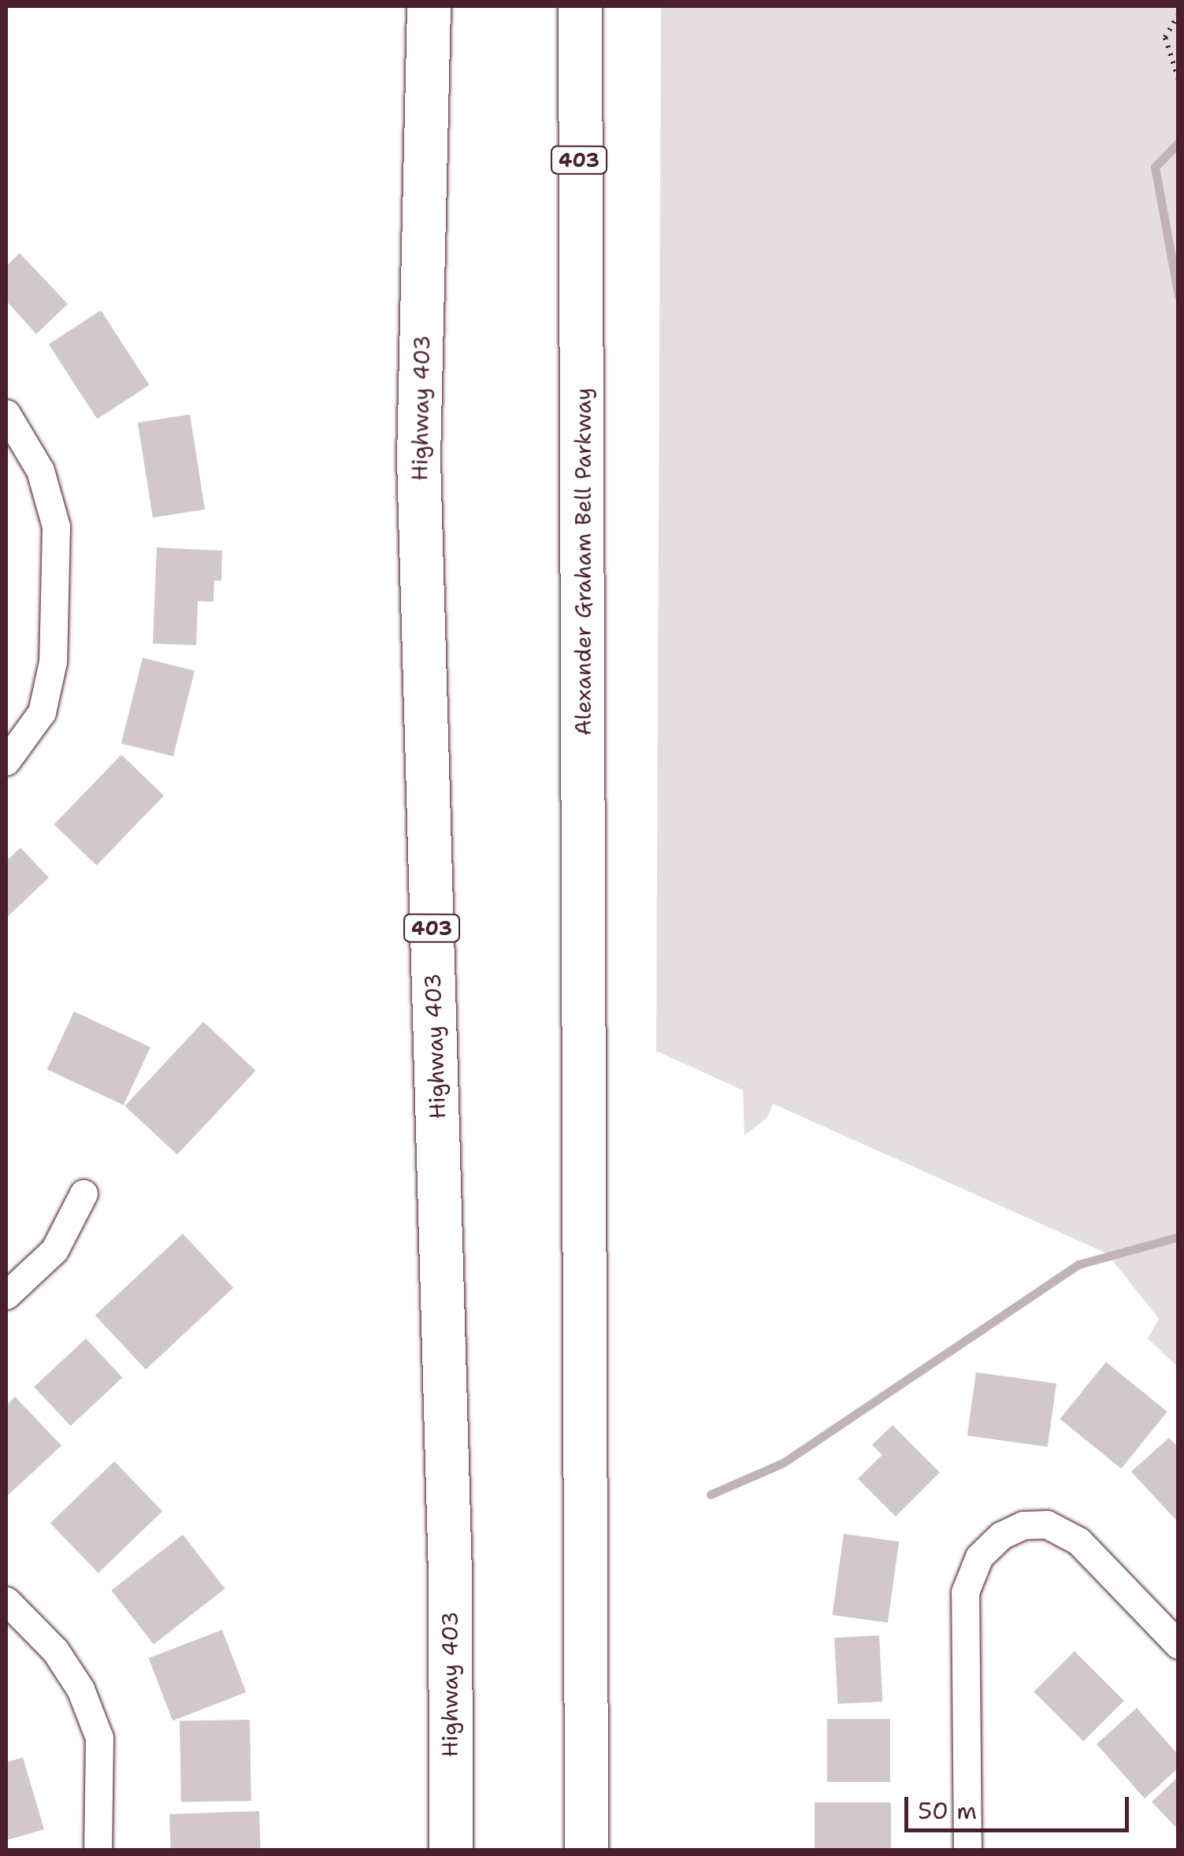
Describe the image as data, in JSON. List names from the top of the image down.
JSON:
{
  "streets": {
    "highway": ["403", "Highway 403", "Alexander Graham Bell Parkway"]
  },
  "crossings": [
    ["403", "Alexander Graham Bell Parkway"]
  ],
  "scale_bar": "50 m"
}
